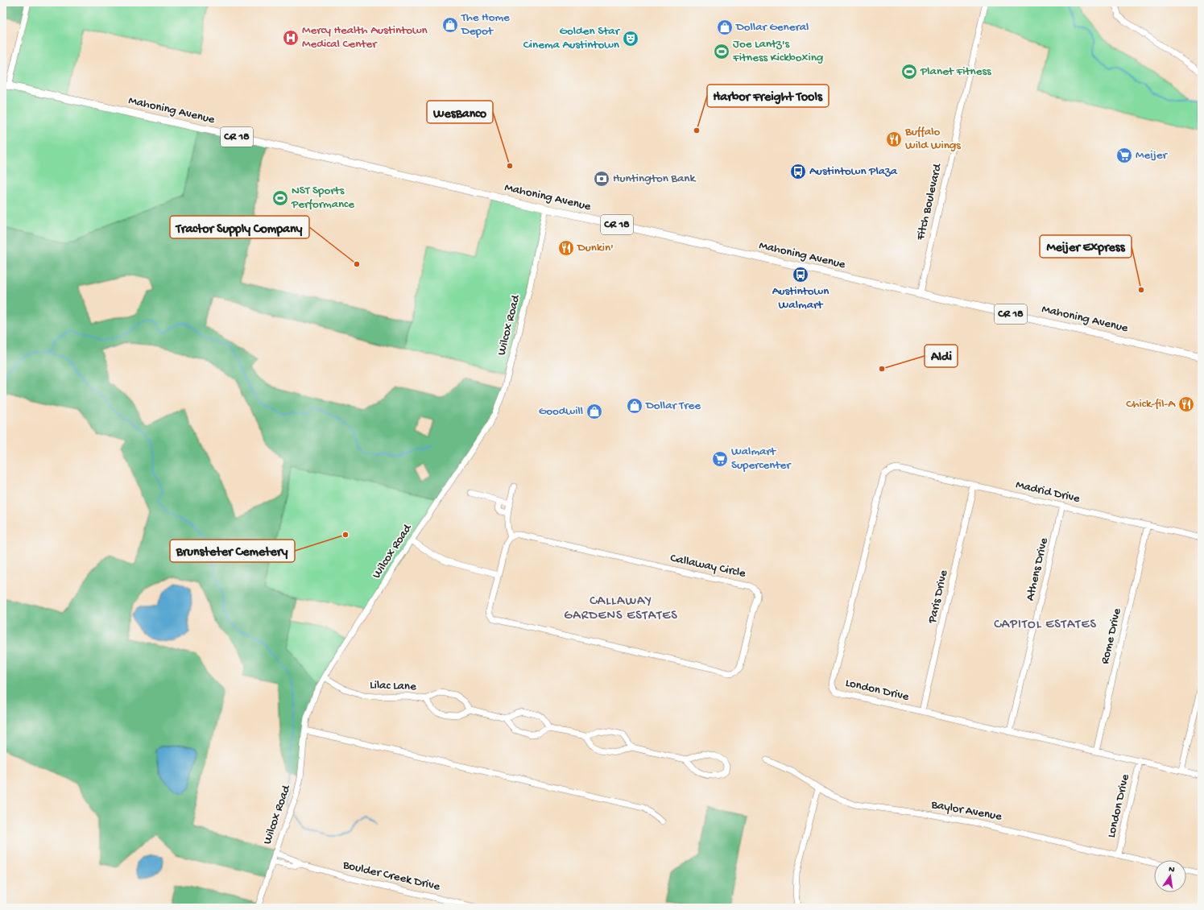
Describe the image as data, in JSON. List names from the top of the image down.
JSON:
{
  "streets": {
    "main road": ["Mahoning Avenue", "CR 18"],
    "street": [
      "Fitch Boulevard",
      "Wilcox Road",
      "Madrid Drive",
      "Callaway Circle",
      "Athens Drive",
      "Paris Drive",
      "Rome Drive",
      "Lilac Lane",
      "London Drive",
      "Baylor Avenue",
      "Boulder Creek Drive"
    ]
  },
  "crossings": [
    ["Mahoning Avenue", "Fitch Boulevard"],
    ["Mahoning Avenue", "Wilcox Road"],
    ["Wilcox Road", "Lilac Lane"],
    ["Wilcox Road", "Boulder Creek Drive"],
    ["Madrid Drive", "Athens Drive"],
    ["Madrid Drive", "Paris Drive"],
    ["Madrid Drive", "Rome Drive"],
    ["Madrid Drive", "London Drive"],
    ["Athens Drive", "London Drive"],
    ["Paris Drive", "London Drive"],
    ["Rome Drive", "London Drive"],
    ["London Drive", "Baylor Avenue"]
  ],
  "districts": ["CALLAWAY GARDENS ESTATES", "CAPITOL ESTATES"],
  "places": {
    "shop": [
      "The Home Depot",
      "Dollar General",
      "Dollar Tree",
      "Goodwill"
    ],
    "hospital": ["Mercy Health Austintown Medical Center"],
    "theatre": ["Golden Star Cinema Austintown"],
    "sports": ["Joe Lantz's Fitness Kickboxing", "Planet Fitness", "NST Sports Performance"],
    "other": [
      "Harbor Freight Tools",
      "WesBanco",
      "Tractor Supply Company",
      "Meijer Express",
      "Aldi",
      "Brunsteter Cemetery"
    ],
    "restaurant": ["Buffalo Wild Wings", "Dunkin'", "Chick-fil-A"],
    "supermarket": ["Meijer", "Walmart Supercenter"],
    "bus stop": ["Austintown Plaza", "Austintown Walmart"],
    "bank": ["Huntington Bank"]
  },
  "north": "top"
}
